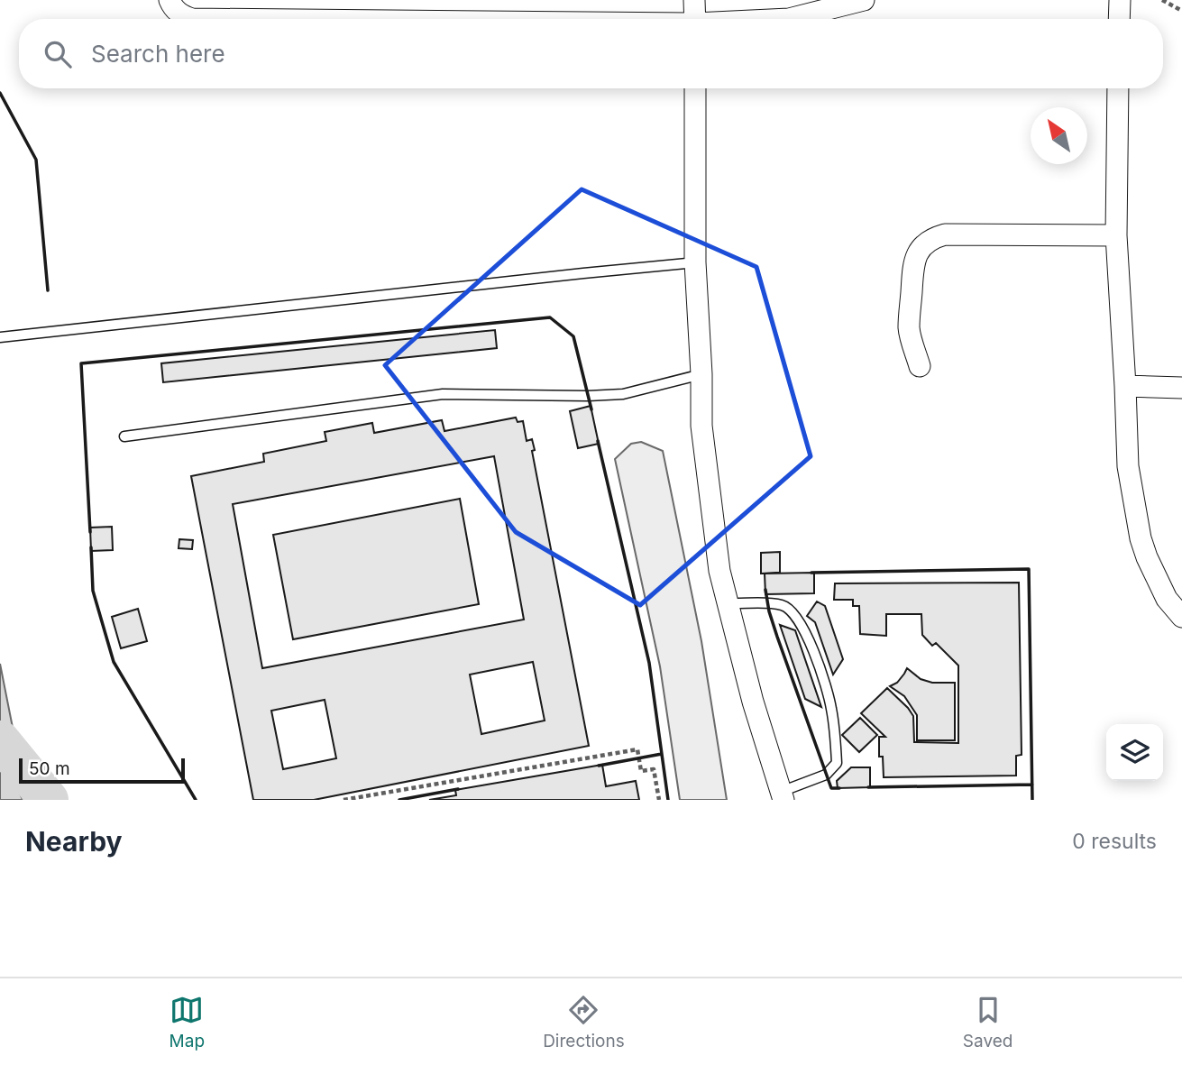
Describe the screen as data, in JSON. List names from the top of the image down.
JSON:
{
  "scale_bar": "50 m",
  "north": "top left",
  "page": {
    "search": "Search here",
    "scale": "50 m",
    "heading": ["Nearby", "0 results"],
    "nav": ["Map", "Directions", "Saved"]
  }
}
